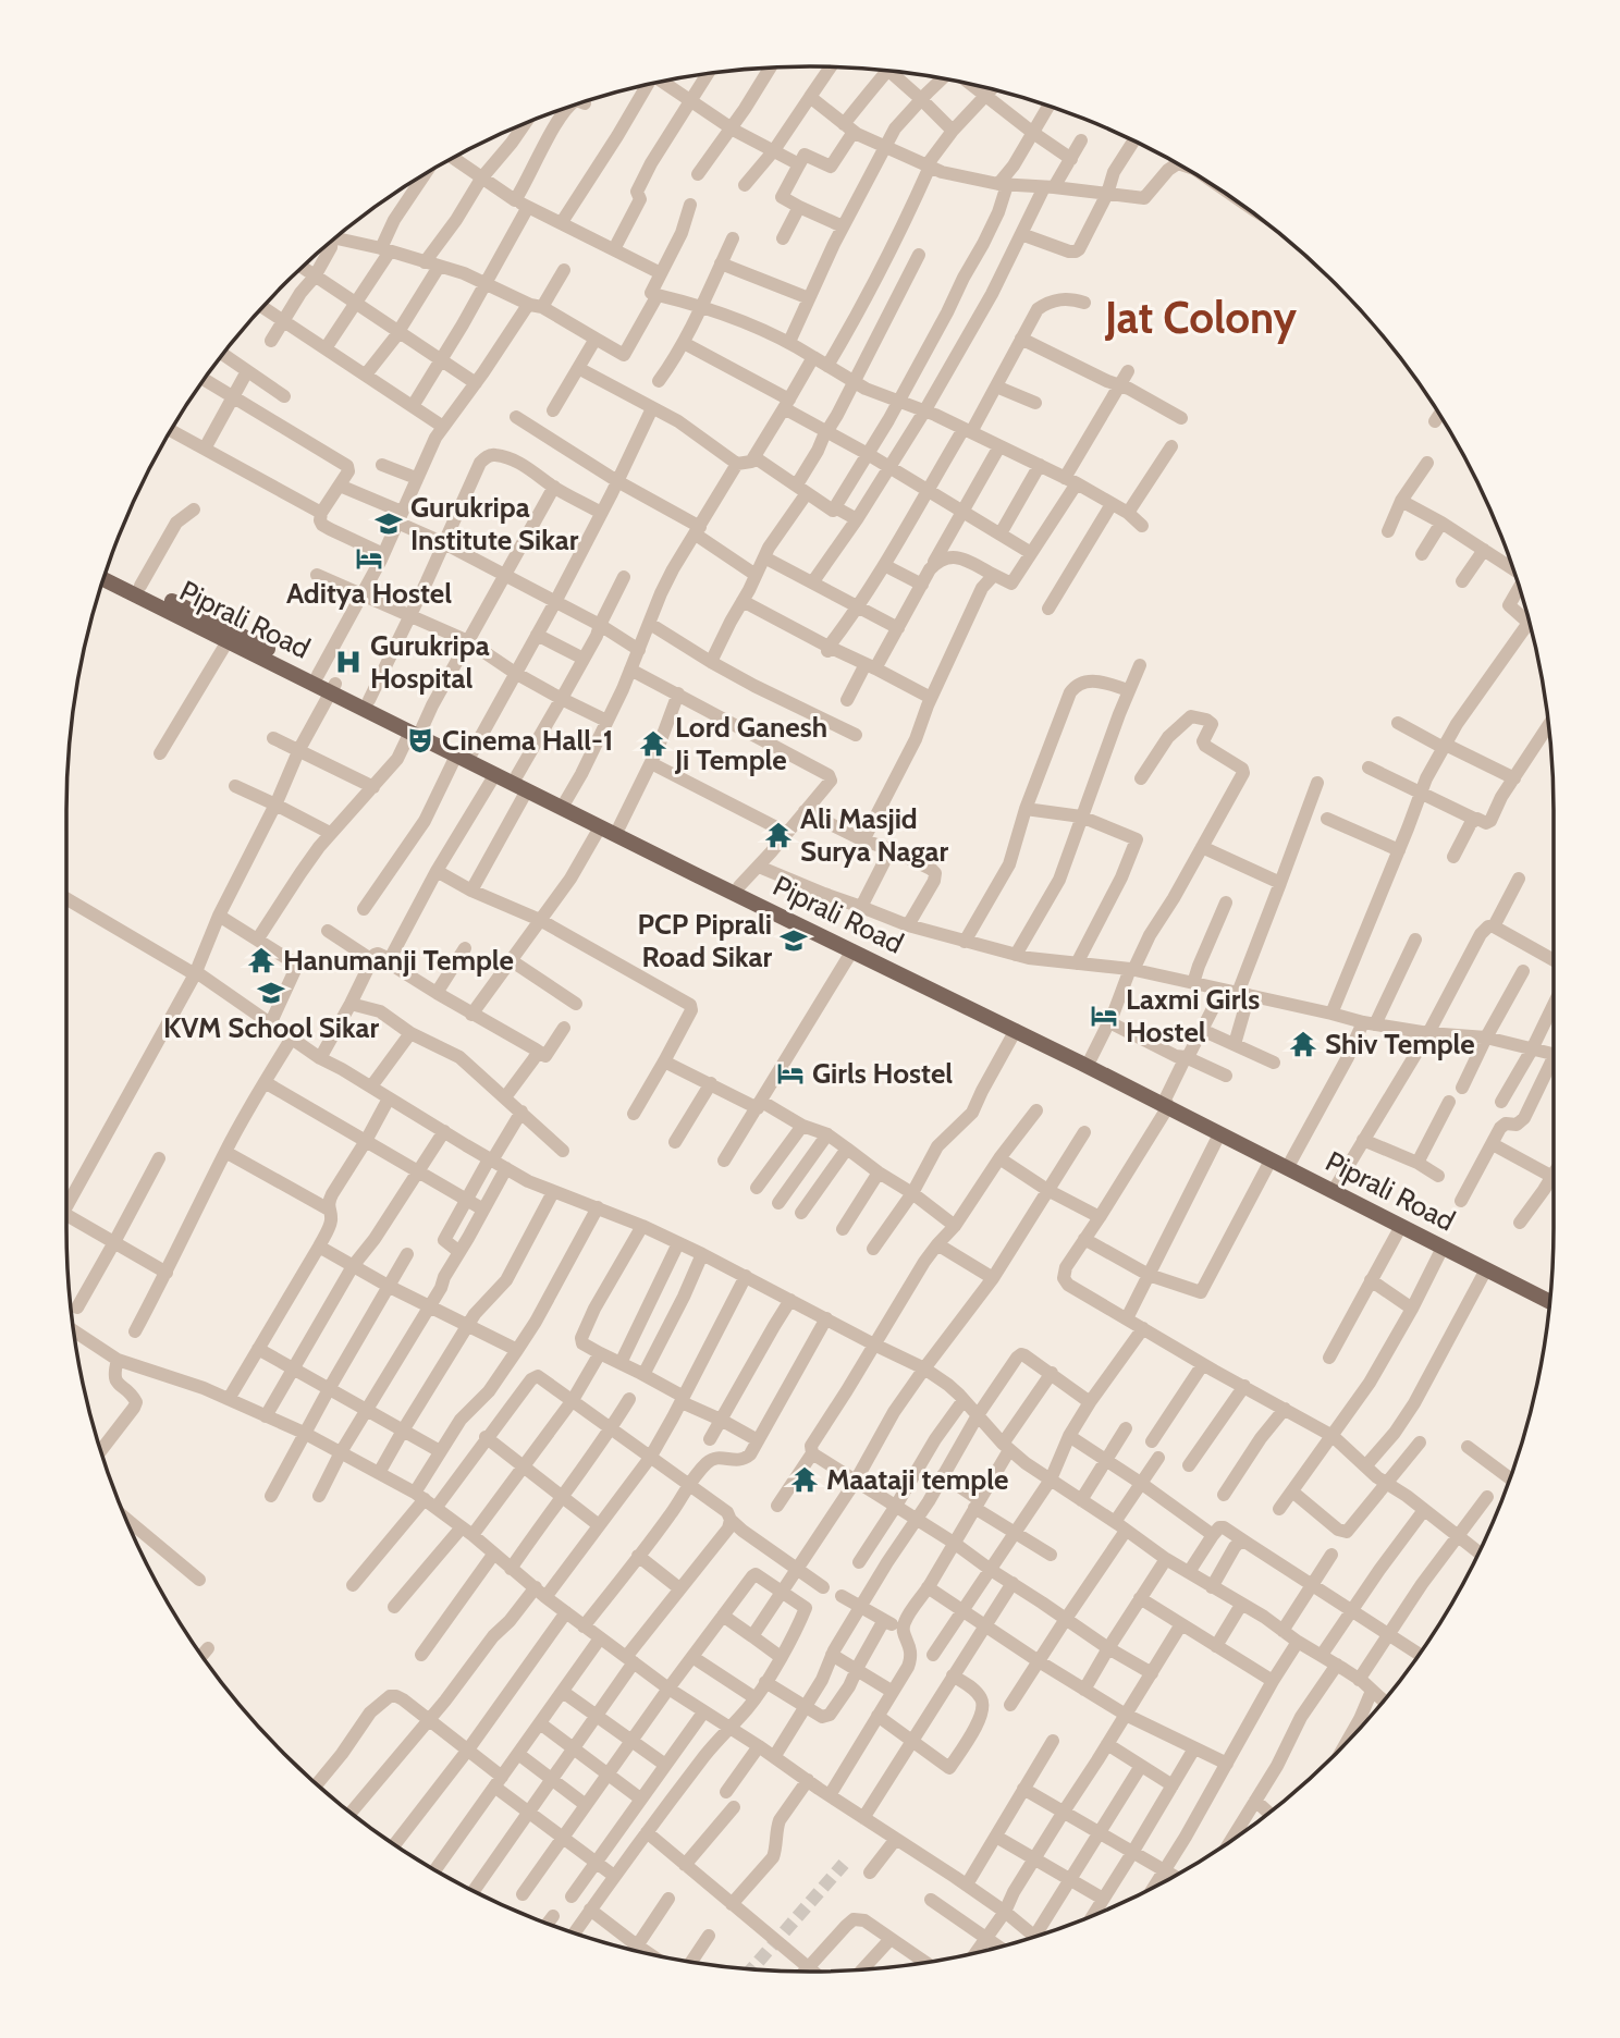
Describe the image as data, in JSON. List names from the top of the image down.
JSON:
{
  "streets": {
    "main road": ["Piprali Road"]
  },
  "districts": ["Jat Colony"],
  "places": {
    "school or university": ["Gurukripa Institute Sikar", "PCP Piprali Road Sikar", "KVM School Sikar"],
    "hotel": ["Aditya Hostel", "Laxmi Girls Hostel", "Girls Hostel"],
    "hospital": ["Gurukripa Hospital"],
    "theatre": ["Cinema Hall-1"],
    "temple": [
      "Lord Ganesh Ji Temple",
      "Ali Masjid Surya Nagar",
      "Hanumanji Temple",
      "Shiv Temple",
      "Maataji temple"
    ]
  }
}
